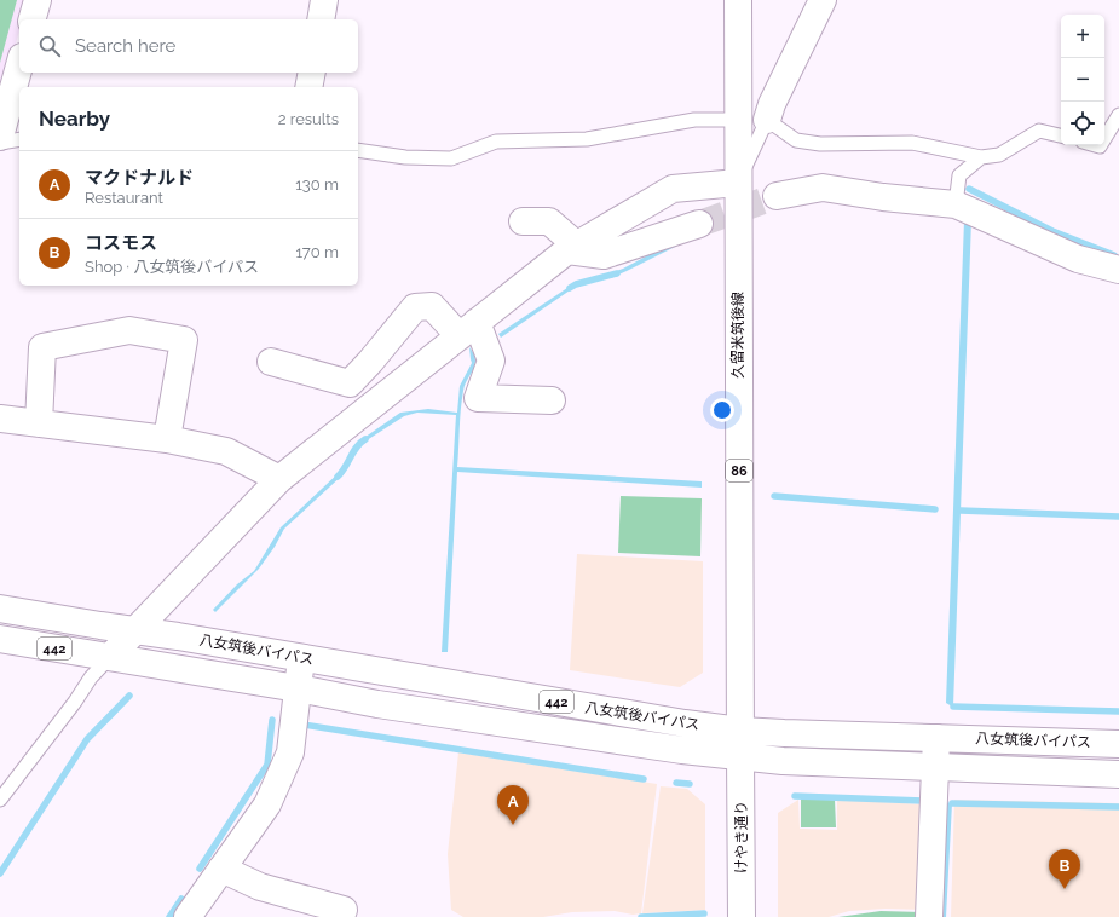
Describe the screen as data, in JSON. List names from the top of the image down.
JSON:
{
  "streets": {
    "main road": [
      "久留米筑後線",
      "86",
      "442",
      "八女筑後バイパス",
      "けやき通り"
    ]
  },
  "crossings": [
    ["久留米筑後線", "八女筑後バイパス"],
    ["久留米筑後線", "けやき通り"],
    ["八女筑後バイパス", "けやき通り"]
  ],
  "page": {
    "map_buttons": ["+", "−"],
    "search": "Search here",
    "heading": ["Nearby", "2 results"],
    "list": [
      {
        "mark": "A",
        "name": "マクドナルド",
        "note": "Restaurant",
        "value": "130 m"
      },
      {
        "mark": "B",
        "name": "コスモス",
        "note": "Shop · 八女筑後バイパス",
        "value": "170 m"
      }
    ],
    "pins": ["A", "B"]
  }
}
